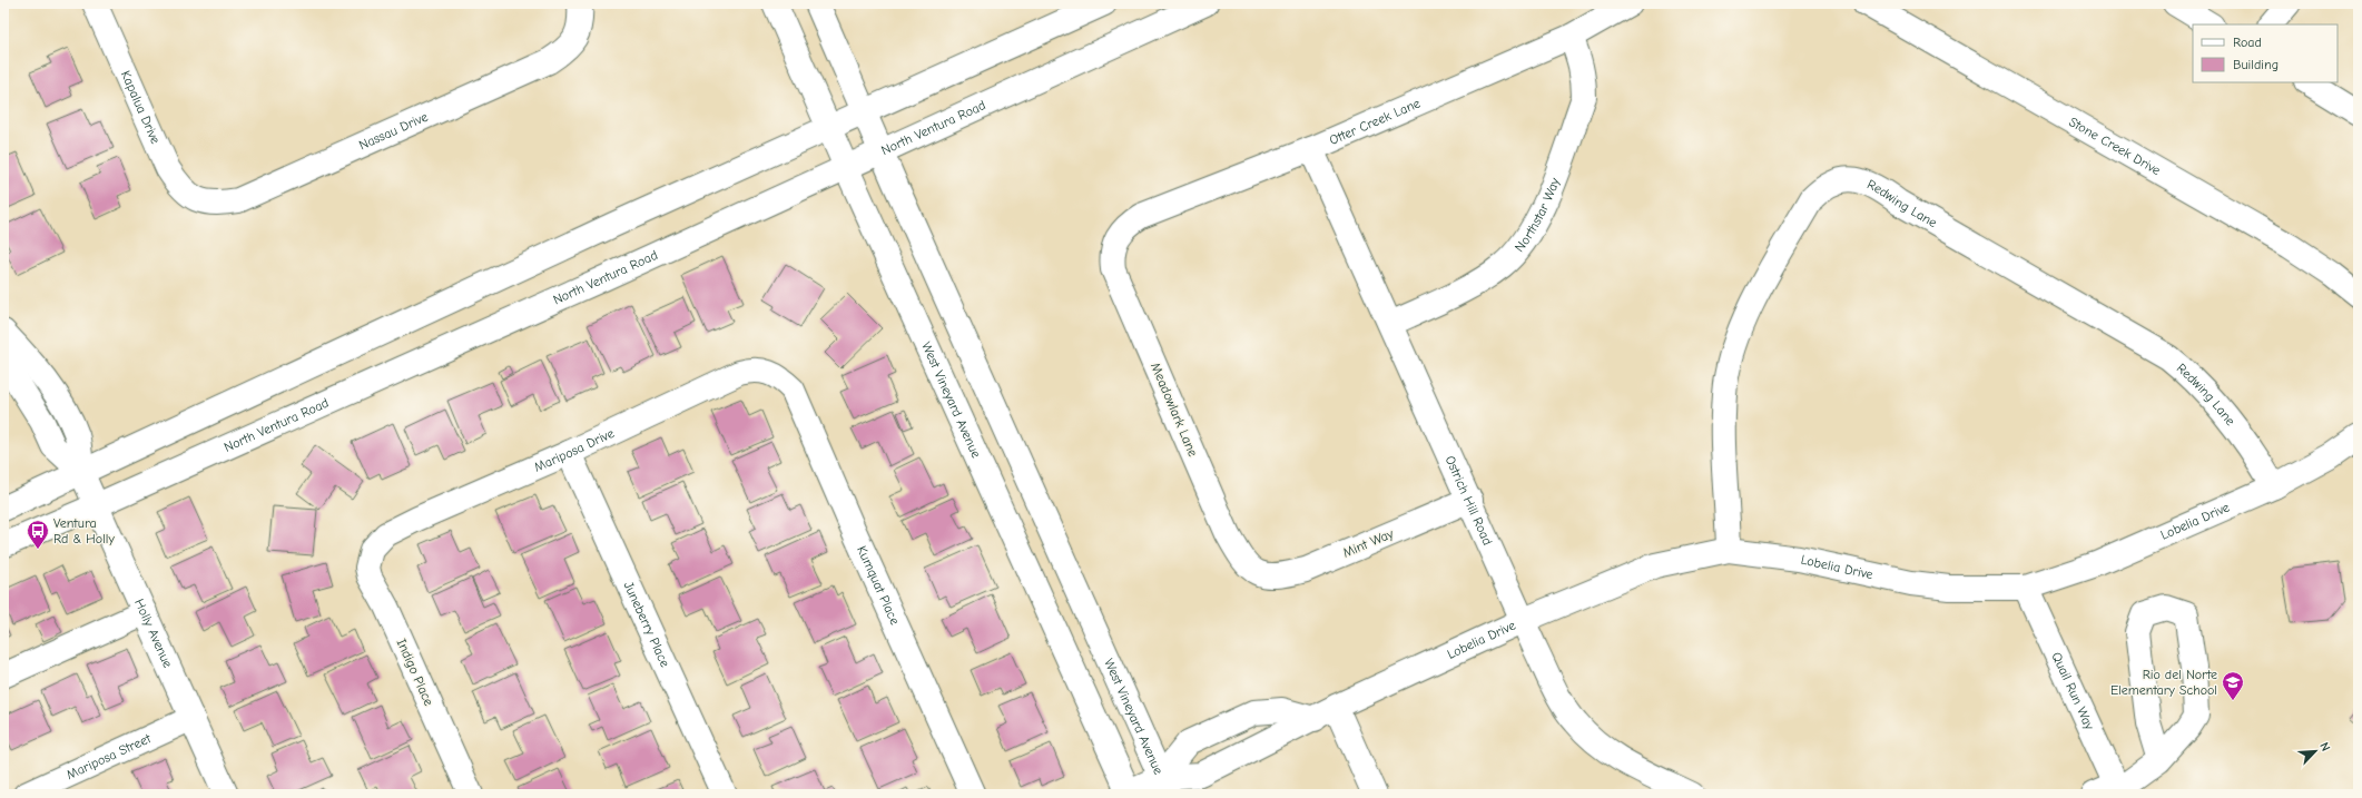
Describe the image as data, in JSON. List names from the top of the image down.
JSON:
{
  "streets": {
    "street": [
      "Kapalua Drive",
      "Otter Creek Lane",
      "North Ventura Road",
      "Nassau Drive",
      "Stone Creek Drive",
      "Redwing Lane",
      "Northstar Way",
      "West Vineyard Avenue",
      "Meadowlark Lane",
      "Mariposa Drive",
      "Ostrich Hill Road",
      "Lobelia Drive",
      "Mint Way",
      "Kumquat Place",
      "Juneberry Place",
      "Holly Avenue",
      "Indigo Place",
      "Quail Run Way",
      "Mariposa Street"
    ]
  },
  "crossings": [
    ["Kapalua Drive", "Nassau Drive"],
    ["Otter Creek Lane", "Northstar Way"],
    ["Otter Creek Lane", "Meadowlark Lane"],
    ["Otter Creek Lane", "Ostrich Hill Road"],
    ["North Ventura Road", "West Vineyard Avenue"],
    ["North Ventura Road", "Holly Avenue"],
    ["Redwing Lane", "Lobelia Drive"],
    ["Northstar Way", "Ostrich Hill Road"],
    ["West Vineyard Avenue", "Lobelia Drive"],
    ["Meadowlark Lane", "Mint Way"],
    ["Mariposa Drive", "Kumquat Place"],
    ["Mariposa Drive", "Juneberry Place"],
    ["Mariposa Drive", "Indigo Place"],
    ["Ostrich Hill Road", "Lobelia Drive"],
    ["Ostrich Hill Road", "Mint Way"],
    ["Lobelia Drive", "Quail Run Way"],
    ["Holly Avenue", "Mariposa Street"]
  ],
  "places": {
    "bus stop": ["Ventura Rd & Holly"],
    "school or university": ["Rio del Norte Elementary School"]
  },
  "legend": ["Road", "Building"],
  "north": "top right"
}
